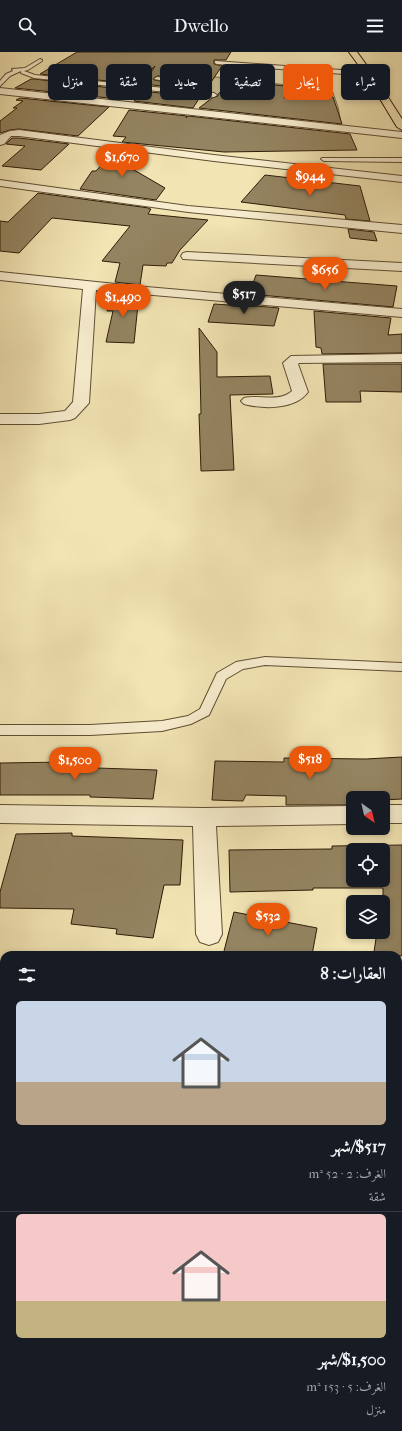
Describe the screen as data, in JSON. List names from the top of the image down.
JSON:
{
  "north": "bottom right",
  "page": {
    "header": "Dwello",
    "chip": [
      "شراء",
      "إيجار",
      "تصفية",
      "جديد",
      "شقة",
      "منزل"
    ],
    "price": [
      "$1,670",
      "$944",
      "$656",
      "$517",
      "$1,490",
      "$518",
      "$1,500",
      "$532"
    ],
    "heading": "العقارات: 8",
    "list": [
      {
        "name": "$517/شهر",
        "note": "الغرف: 2 · 52 m² · شقة"
      },
      {
        "name": "$1,500/شهر",
        "note": "الغرف: 5 · 153 m² · منزل"
      }
    ]
  }
}
